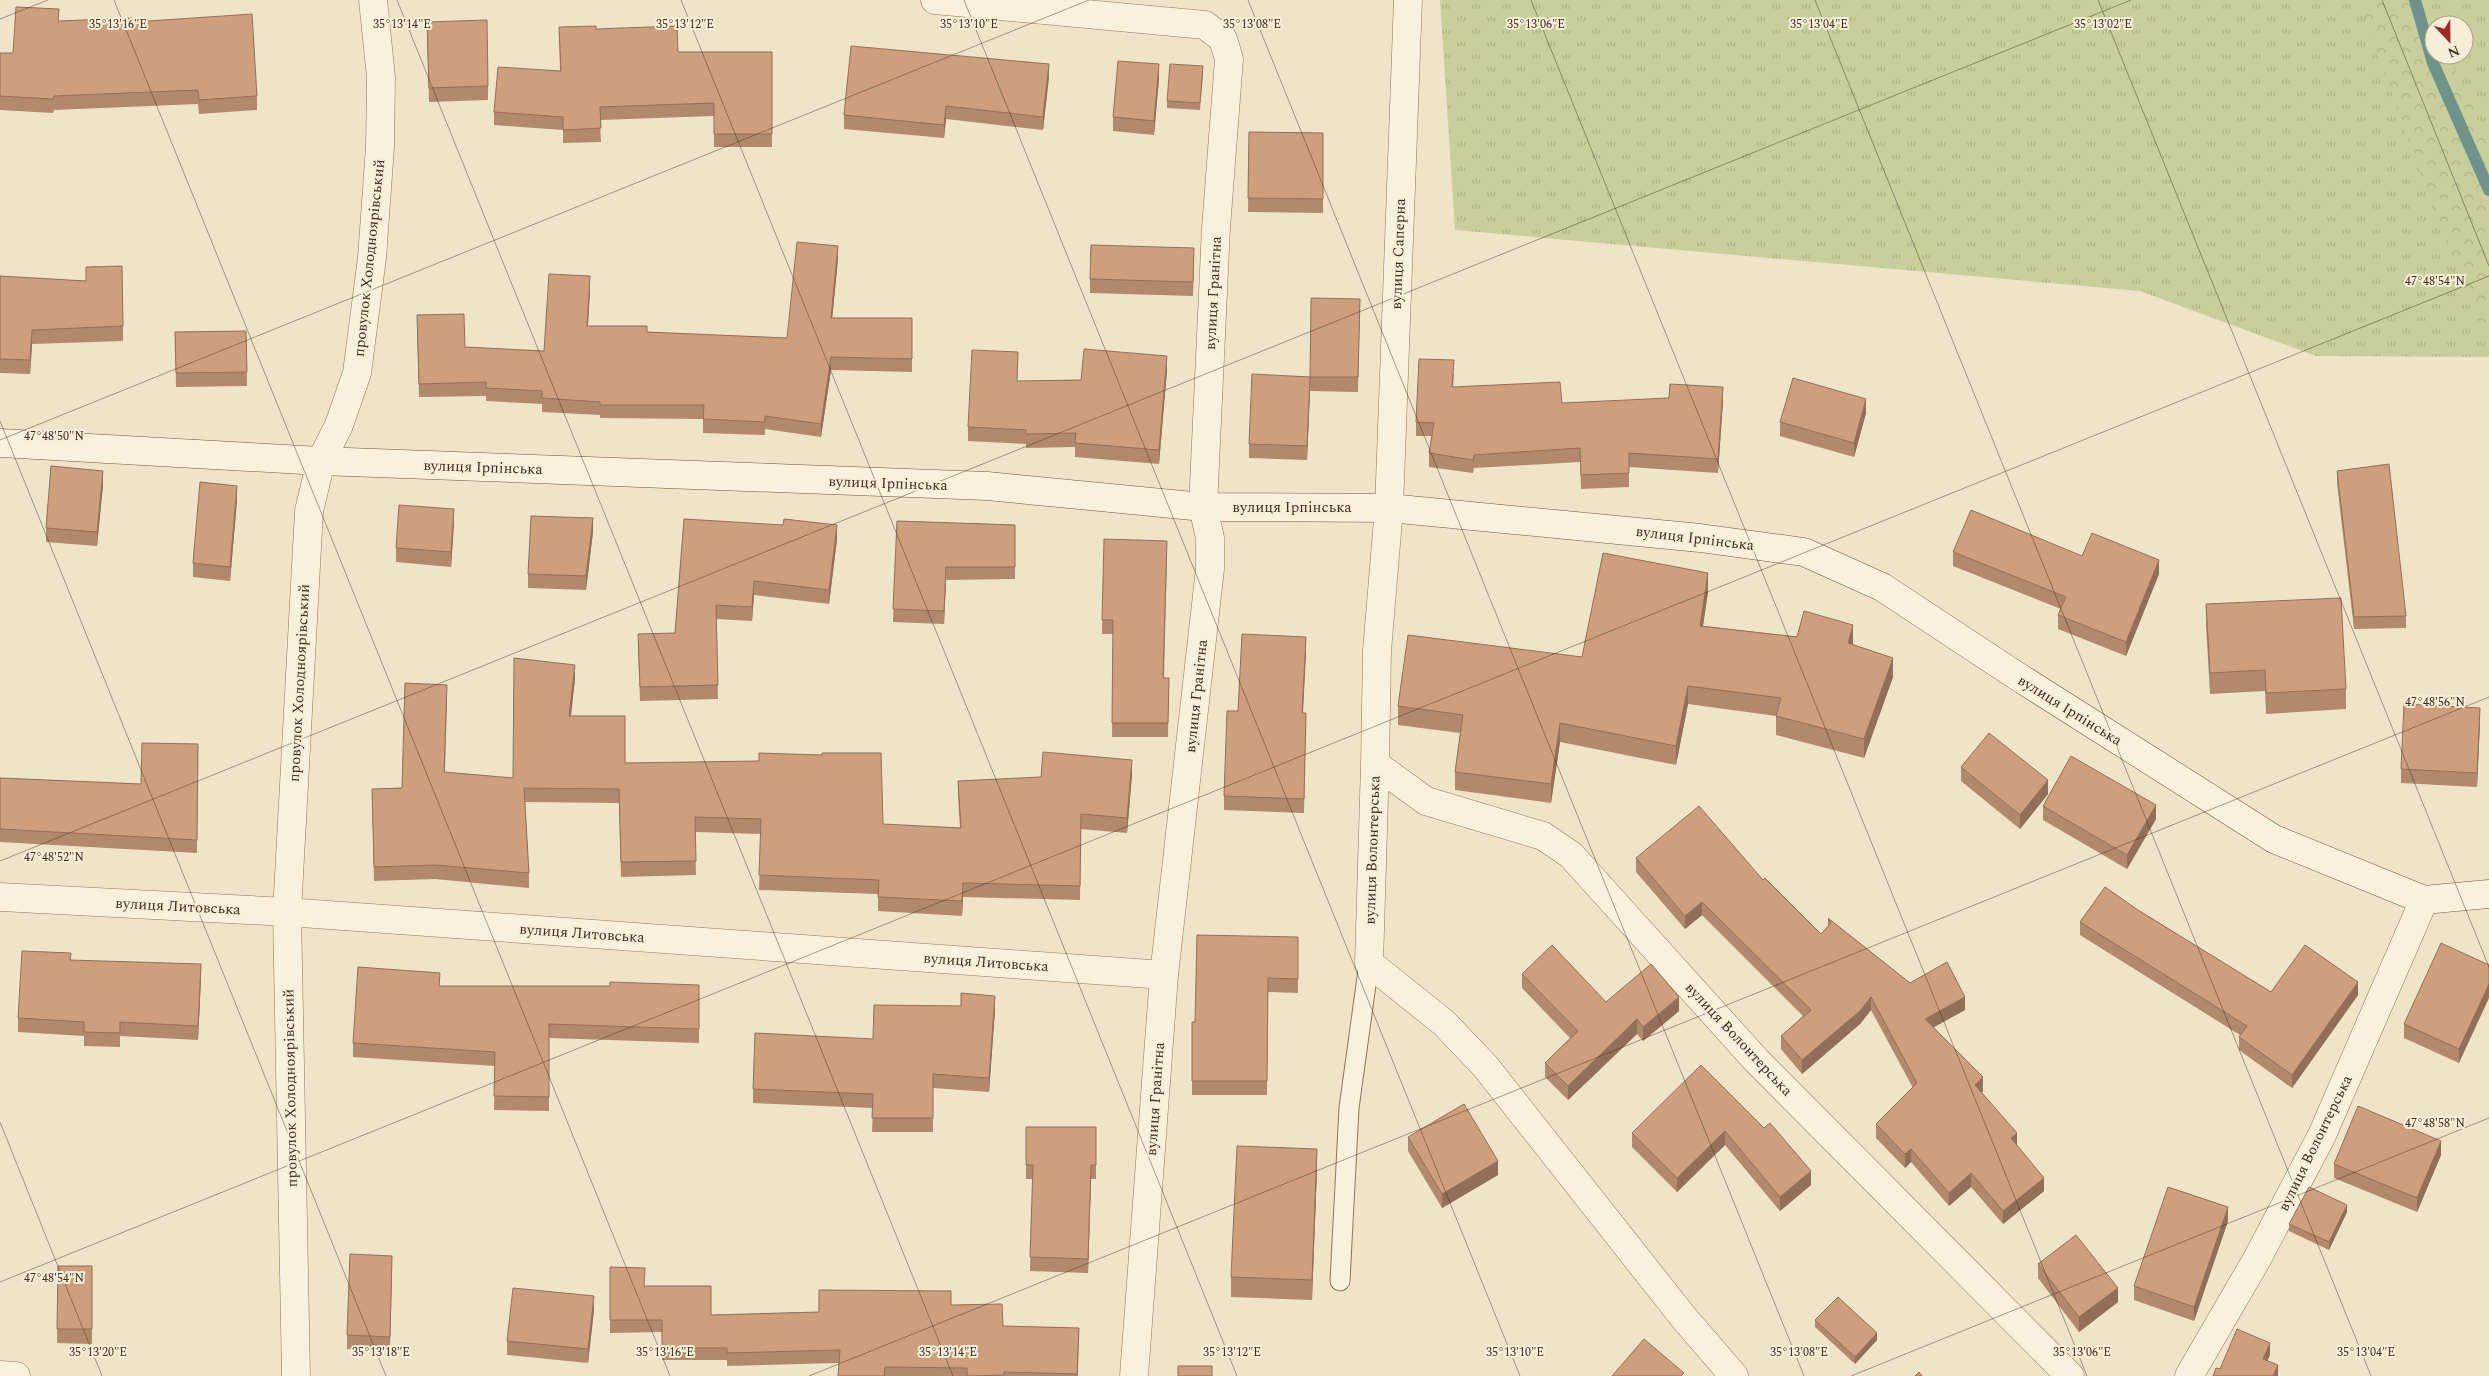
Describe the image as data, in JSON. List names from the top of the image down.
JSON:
{
  "streets": {
    "street": [
      "вулиця Саперна",
      "провулок Холодноярівський",
      "вулиця Гранітна",
      "вулиця Ірпінська",
      "вулиця Волонтерська",
      "вулиця Литовська"
    ]
  },
  "crossings": [
    ["вулиця Саперна", "вулиця Ірпінська"],
    ["вулиця Саперна", "вулиця Волонтерська"],
    ["провулок Холодноярівський", "вулиця Ірпінська"],
    ["провулок Холодноярівський", "вулиця Литовська"],
    ["вулиця Гранітна", "вулиця Ірпінська"],
    ["вулиця Гранітна", "вулиця Литовська"],
    ["вулиця Ірпінська", "вулиця Волонтерська"]
  ],
  "north": "bottom",
  "coordinates": [
    "35°13'16\"E",
    "35°13'14\"E",
    "35°13'12\"E",
    "35°13'10\"E",
    "35°13'08\"E",
    "35°13'06\"E",
    "35°13'04\"E",
    "35°13'02\"E",
    "47°48'54\"N",
    "47°48'50\"N",
    "47°48'56\"N",
    "47°48'52\"N",
    "47°48'58\"N",
    "35°13'20\"E",
    "35°13'18\"E"
  ]
}
